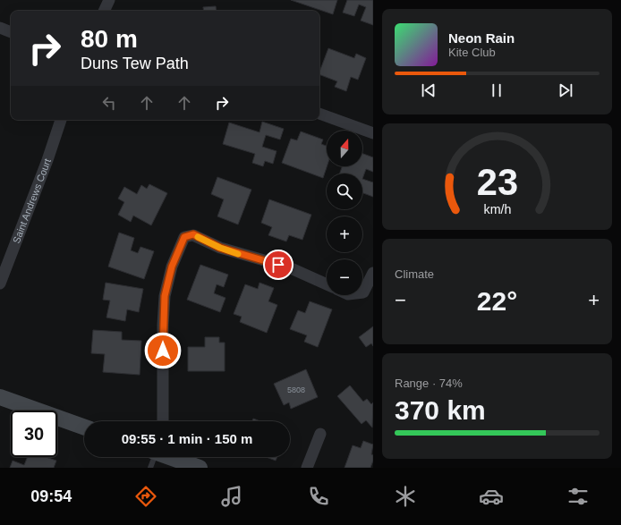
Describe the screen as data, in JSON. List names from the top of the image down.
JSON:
{
  "streets": {
    "street": ["Saint Andrews Court"]
  },
  "house_numbers": ["5808"],
  "north": "top",
  "page": {
    "turn": ["80 m", "Duns Tew Path"],
    "song": ["Neon Rain", "Kite Club"],
    "map_buttons": ["+", "−"],
    "tile": [
      "Climate",
      ["Range · 74%", "370 km"]
    ],
    "heat": ["−", "22°", "+"],
    "limit": "30",
    "trip": "09:55 · 1 min · 150 m",
    "tabs": "09:54",
    "gauge": ["23", "km/h"]
  }
}
